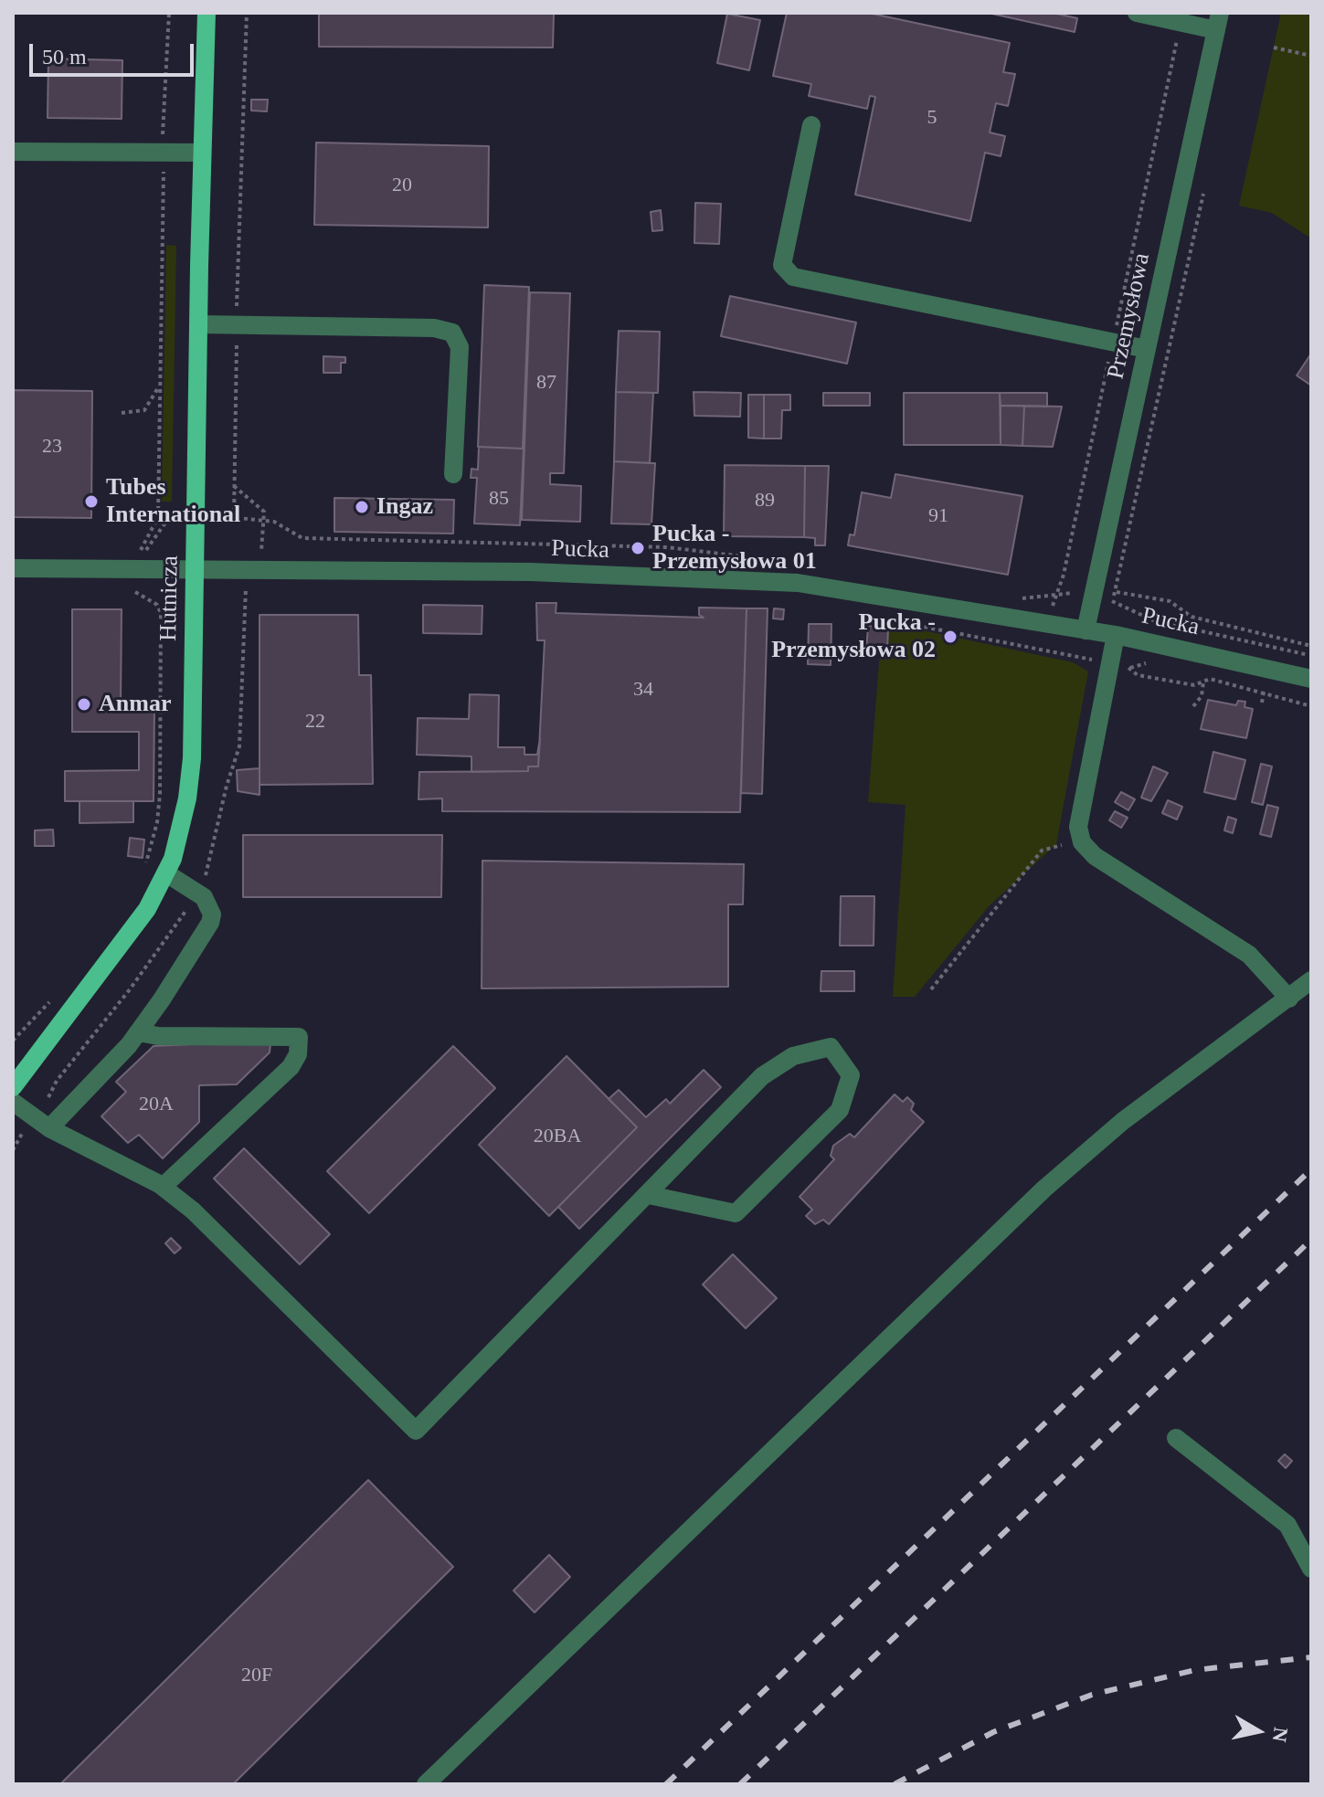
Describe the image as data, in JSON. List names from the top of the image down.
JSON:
{
  "streets": {
    "main road": ["Hutnicza"],
    "street": ["Przemysłowa", "Pucka"]
  },
  "crossings": [
    ["Przemysłowa", "Pucka"],
    ["Pucka", "Hutnicza"]
  ],
  "places": [
    "Tubes International",
    "Ingaz",
    "Pucka - Przemysłowa 01",
    "Pucka - Przemysłowa 02",
    "Anmar"
  ],
  "house_numbers": [
    "5",
    "20",
    "87",
    "23",
    "85",
    "89",
    "91",
    "34",
    "22",
    "20A",
    "20BA",
    "20F"
  ],
  "scale_bar": "50 m",
  "north": "right"
}
